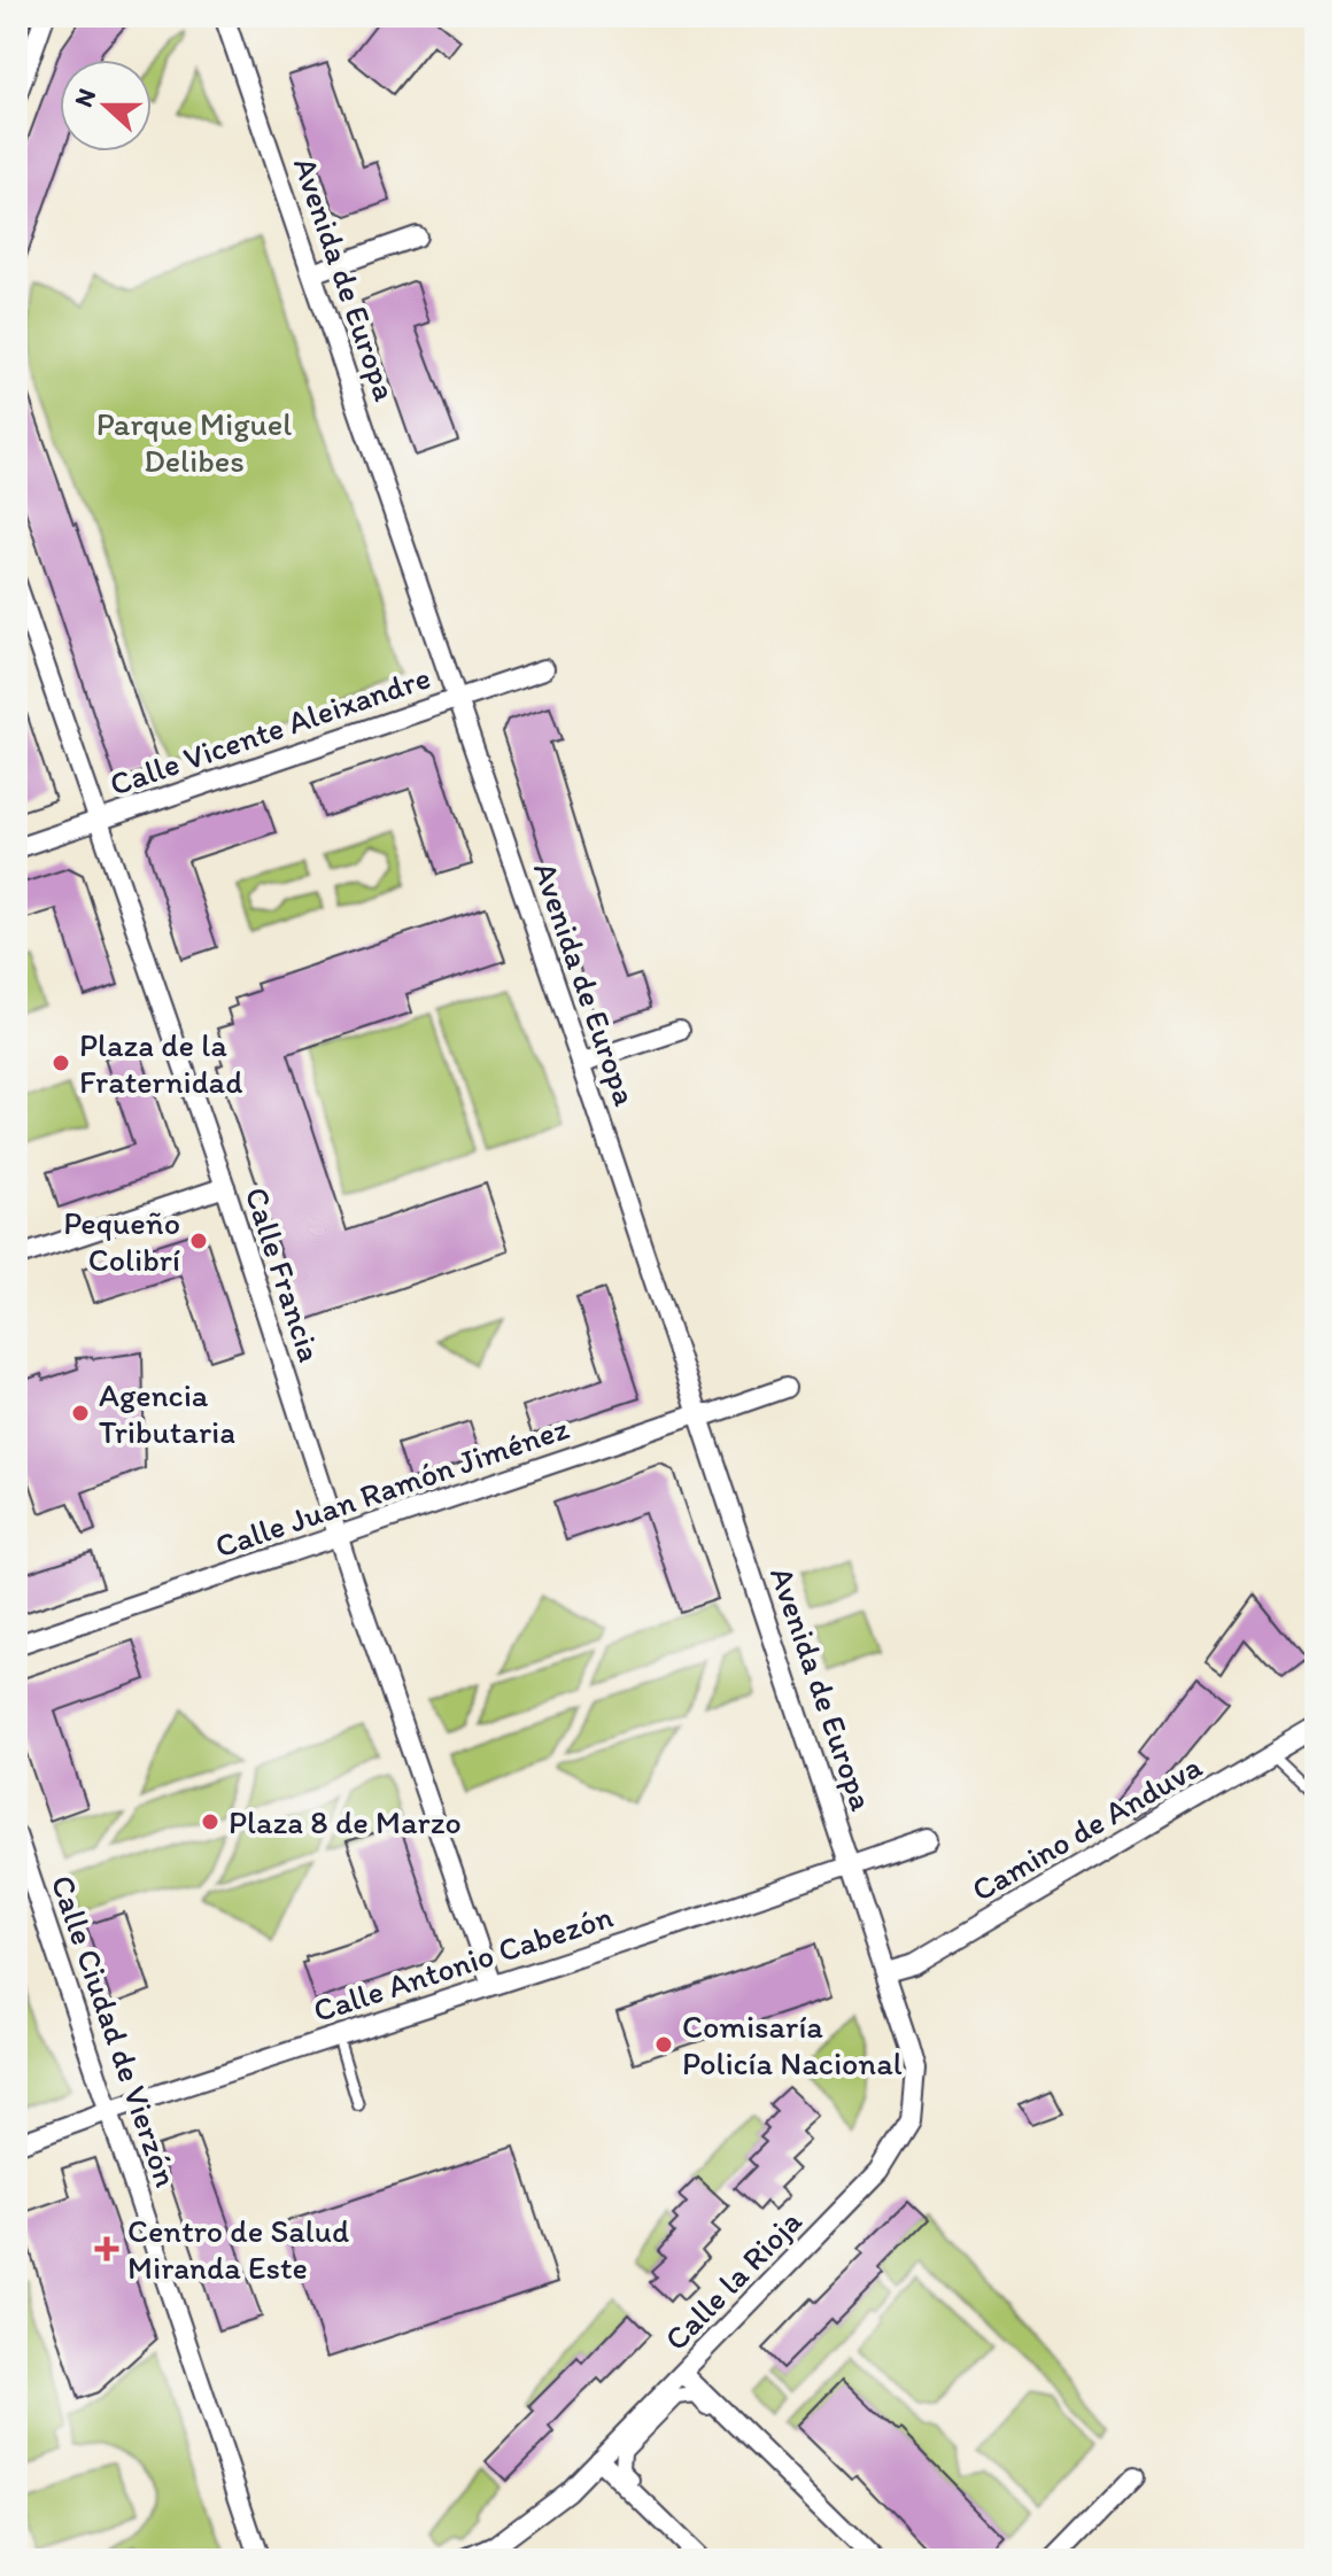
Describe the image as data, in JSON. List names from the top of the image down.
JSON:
{
  "streets": {
    "street": [
      "Avenida de Europa",
      "Calle Vicente Aleixandre",
      "Calle Francia",
      "Calle Juan Ramón Jiménez",
      "Camino de Anduva",
      "Calle Antonio Cabezón",
      "Calle Ciudad de Vierzón",
      "Calle la Rioja"
    ]
  },
  "crossings": [
    ["Avenida de Europa", "Calle Vicente Aleixandre"],
    ["Avenida de Europa", "Calle Juan Ramón Jiménez"],
    ["Avenida de Europa", "Camino de Anduva"],
    ["Avenida de Europa", "Calle Antonio Cabezón"],
    ["Avenida de Europa", "Calle la Rioja"],
    ["Calle Vicente Aleixandre", "Calle Francia"],
    ["Calle Francia", "Calle Juan Ramón Jiménez"],
    ["Calle Francia", "Calle Antonio Cabezón"],
    ["Camino de Anduva", "Calle la Rioja"],
    ["Calle Antonio Cabezón", "Calle Ciudad de Vierzón"]
  ],
  "parks": ["Parque Miguel Delibes"],
  "places": {
    "other": [
      "Plaza de la Fraternidad",
      "Pequeño Colibrí",
      "Agencia Tributaria",
      "Plaza 8 de Marzo",
      "Comisaría Policía Nacional"
    ],
    "health": ["Centro de Salud Miranda Este"]
  },
  "north": "left"
}
